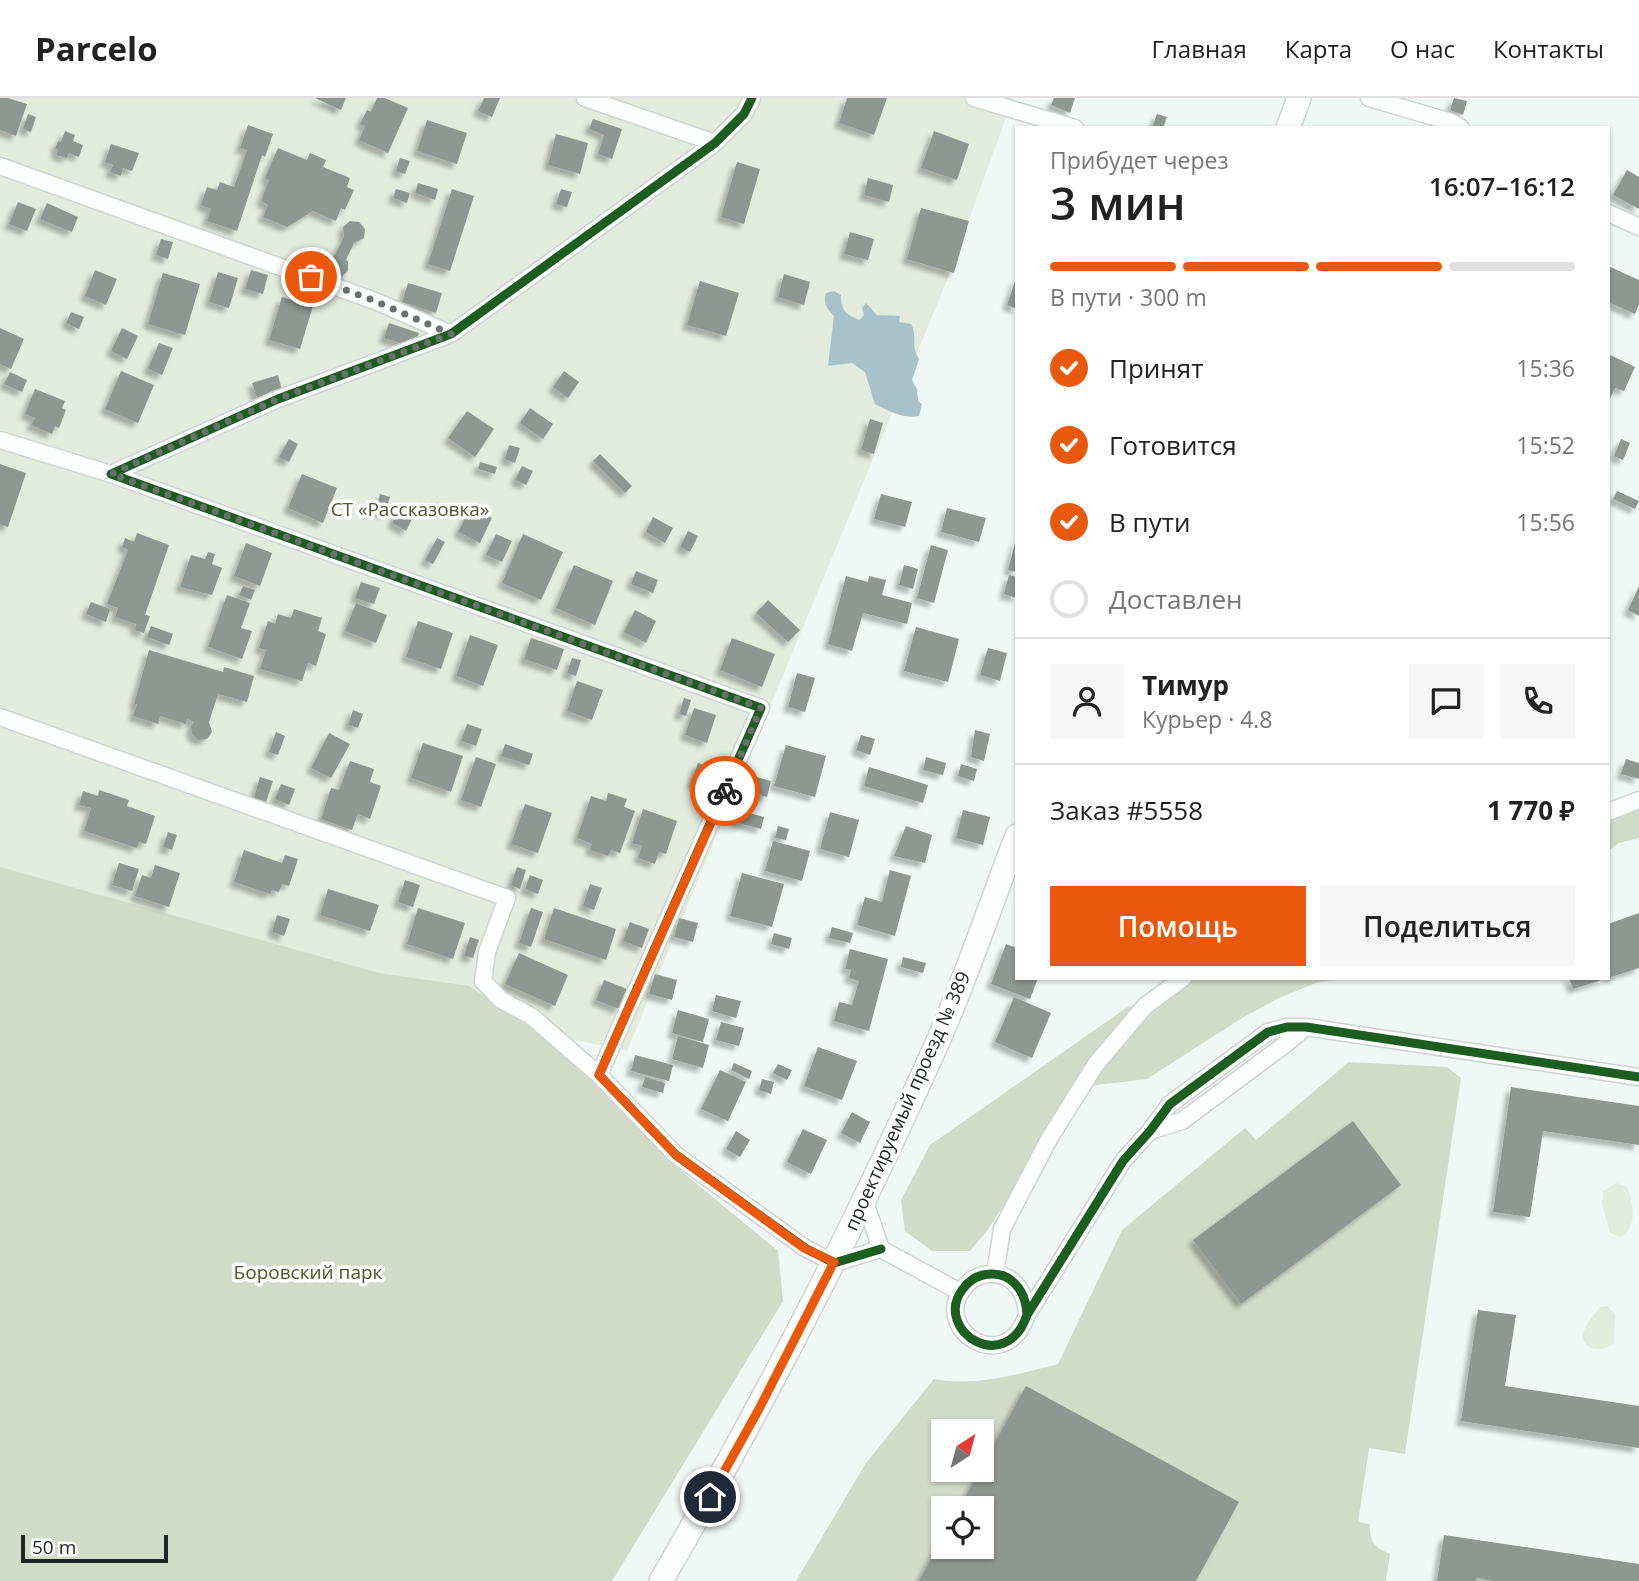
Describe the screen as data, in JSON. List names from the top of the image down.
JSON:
{
  "streets": {
    "main road": ["проектируемый проезд № 389"]
  },
  "parks": ["СТ «Рассказовка»", "Боровский парк"],
  "scale_bar": "50 m",
  "north": "top right",
  "page": {
    "header": "Parcelo",
    "nav": [
      "Главная",
      "Карта",
      "О нас",
      "Контакты"
    ],
    "heading": ["3 мин", "Прибудет через", "16:07–16:12"],
    "panel": [
      "Тимур",
      "Курьер · 4.8",
      "Заказ #5558",
      "1 770 ₽"
    ],
    "bar": "В пути · 300 m",
    "list": [
      ["Принят", "15:36"],
      ["Готовится", "15:52"],
      ["В пути", "15:56"],
      "Доставлен"
    ],
    "buttons": ["Помощь", "Поделиться"],
    "scale": "50 m"
  }
}
